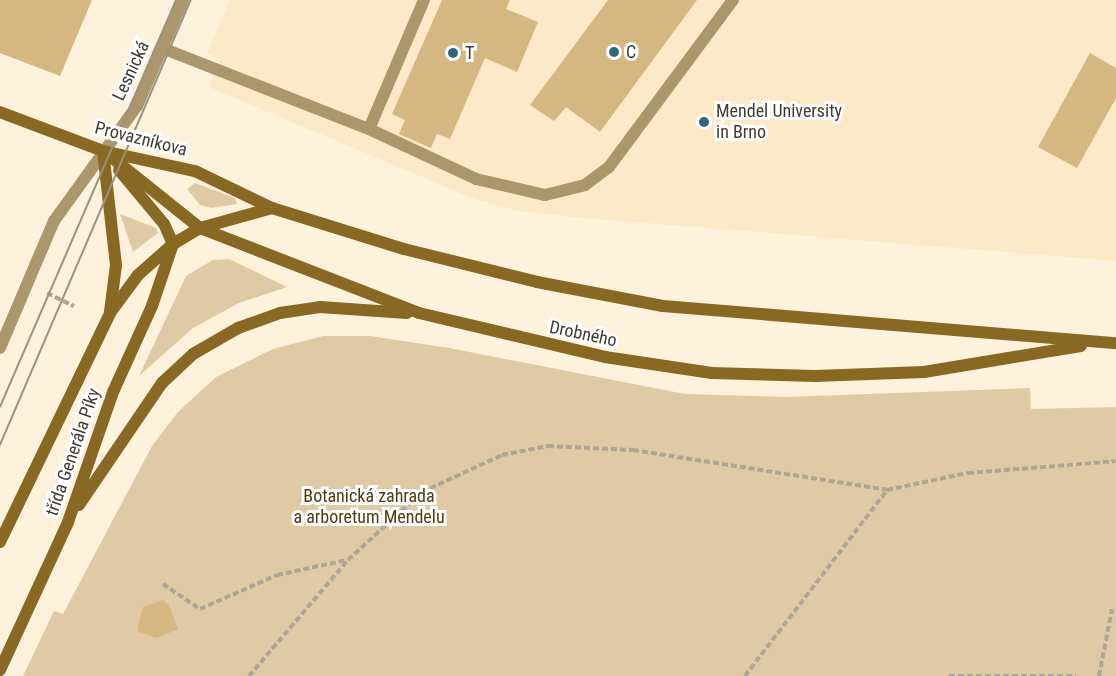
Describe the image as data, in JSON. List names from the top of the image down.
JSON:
{
  "streets": {
    "main road": ["Provazníkova", "Drobného", "třída Generála Píky"],
    "street": ["Lesnická"]
  },
  "crossings": [
    ["Lesnická", "Provazníkova"],
    ["Lesnická", "Drobného"],
    ["Provazníkova", "Drobného"],
    ["Provazníkova", "třída Generála Píky"],
    ["Drobného", "třída Generála Píky"]
  ],
  "parks": ["Botanická zahrada a arboretum Mendelu"],
  "places": ["C", "T", "Mendel University in Brno"]
}
